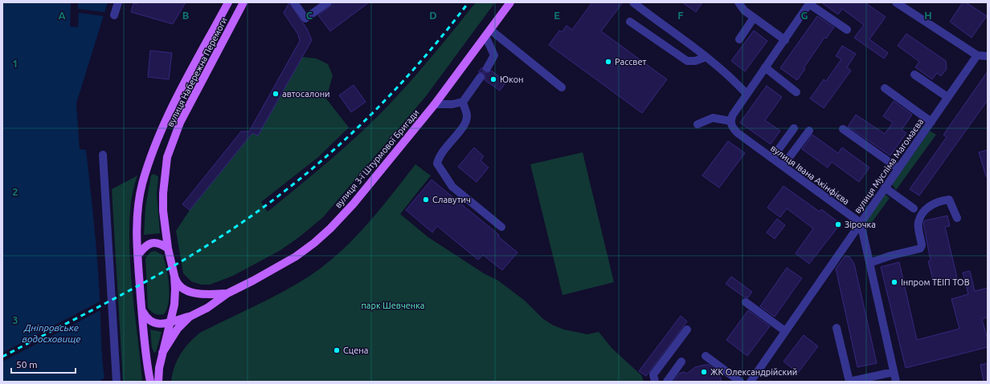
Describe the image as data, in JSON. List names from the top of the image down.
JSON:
{
  "streets": {
    "main road": ["вулиця Набережна Перемоги", "вулиця 3-ї Штурмової Бригади"],
    "street": ["вулиця Мусліма Магомаєва", "вулиця Івана Акінфієва"]
  },
  "crossings": [
    ["вулиця Набережна Перемоги", "вулиця 3-ї Штурмової Бригади"],
    ["вулиця Мусліма Магомаєва", "вулиця Івана Акінфієва"]
  ],
  "water": ["Дніпровське водосховище"],
  "parks": ["парк Шевченка"],
  "places": [
    "Рассвет",
    "Юкон",
    "автосалони",
    "Славутич",
    "Зірочка",
    "Інпром ТЕІП ТОВ",
    "Сцена",
    "ЖК Олександрійский"
  ],
  "scale_bar": "50 m",
  "grid": {
    "columns": [
      "A",
      "B",
      "C",
      "D",
      "E",
      "F",
      "G",
      "H"
    ],
    "rows": ["1", "2", "3"]
  }
}
